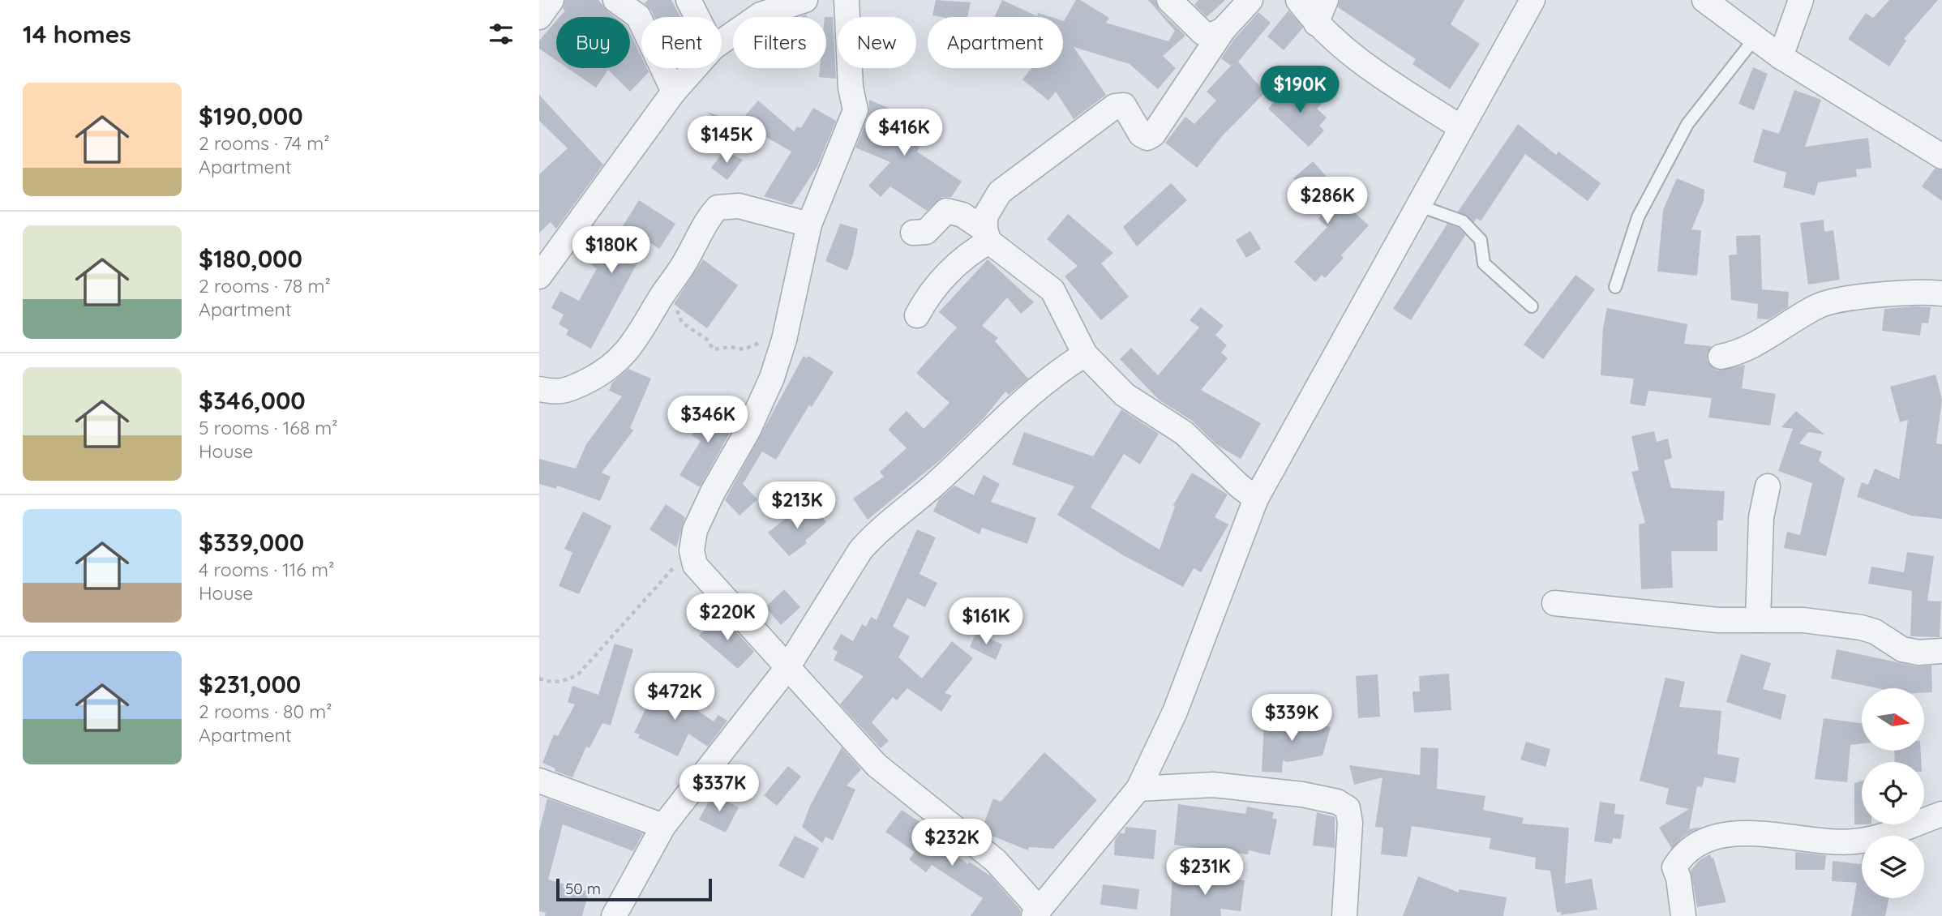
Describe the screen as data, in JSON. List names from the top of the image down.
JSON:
{
  "scale_bar": "50 m",
  "north": "right",
  "page": {
    "heading": "14 homes",
    "chip": [
      "Buy",
      "Rent",
      "Filters",
      "New",
      "Apartment"
    ],
    "price": [
      "$190K",
      "$416K",
      "$145K",
      "$286K",
      "$180K",
      "$346K",
      "$213K",
      "$220K",
      "$161K",
      "$472K",
      "$339K",
      "$337K",
      "$232K",
      "$231K"
    ],
    "list": [
      {
        "name": "$190,000",
        "note": "2 rooms · 74 m² · Apartment"
      },
      {
        "name": "$180,000",
        "note": "2 rooms · 78 m² · Apartment"
      },
      {
        "name": "$346,000",
        "note": "5 rooms · 168 m² · House"
      },
      {
        "name": "$339,000",
        "note": "4 rooms · 116 m² · House"
      },
      {
        "name": "$231,000",
        "note": "2 rooms · 80 m² · Apartment"
      }
    ],
    "scale": "50 m"
  }
}
